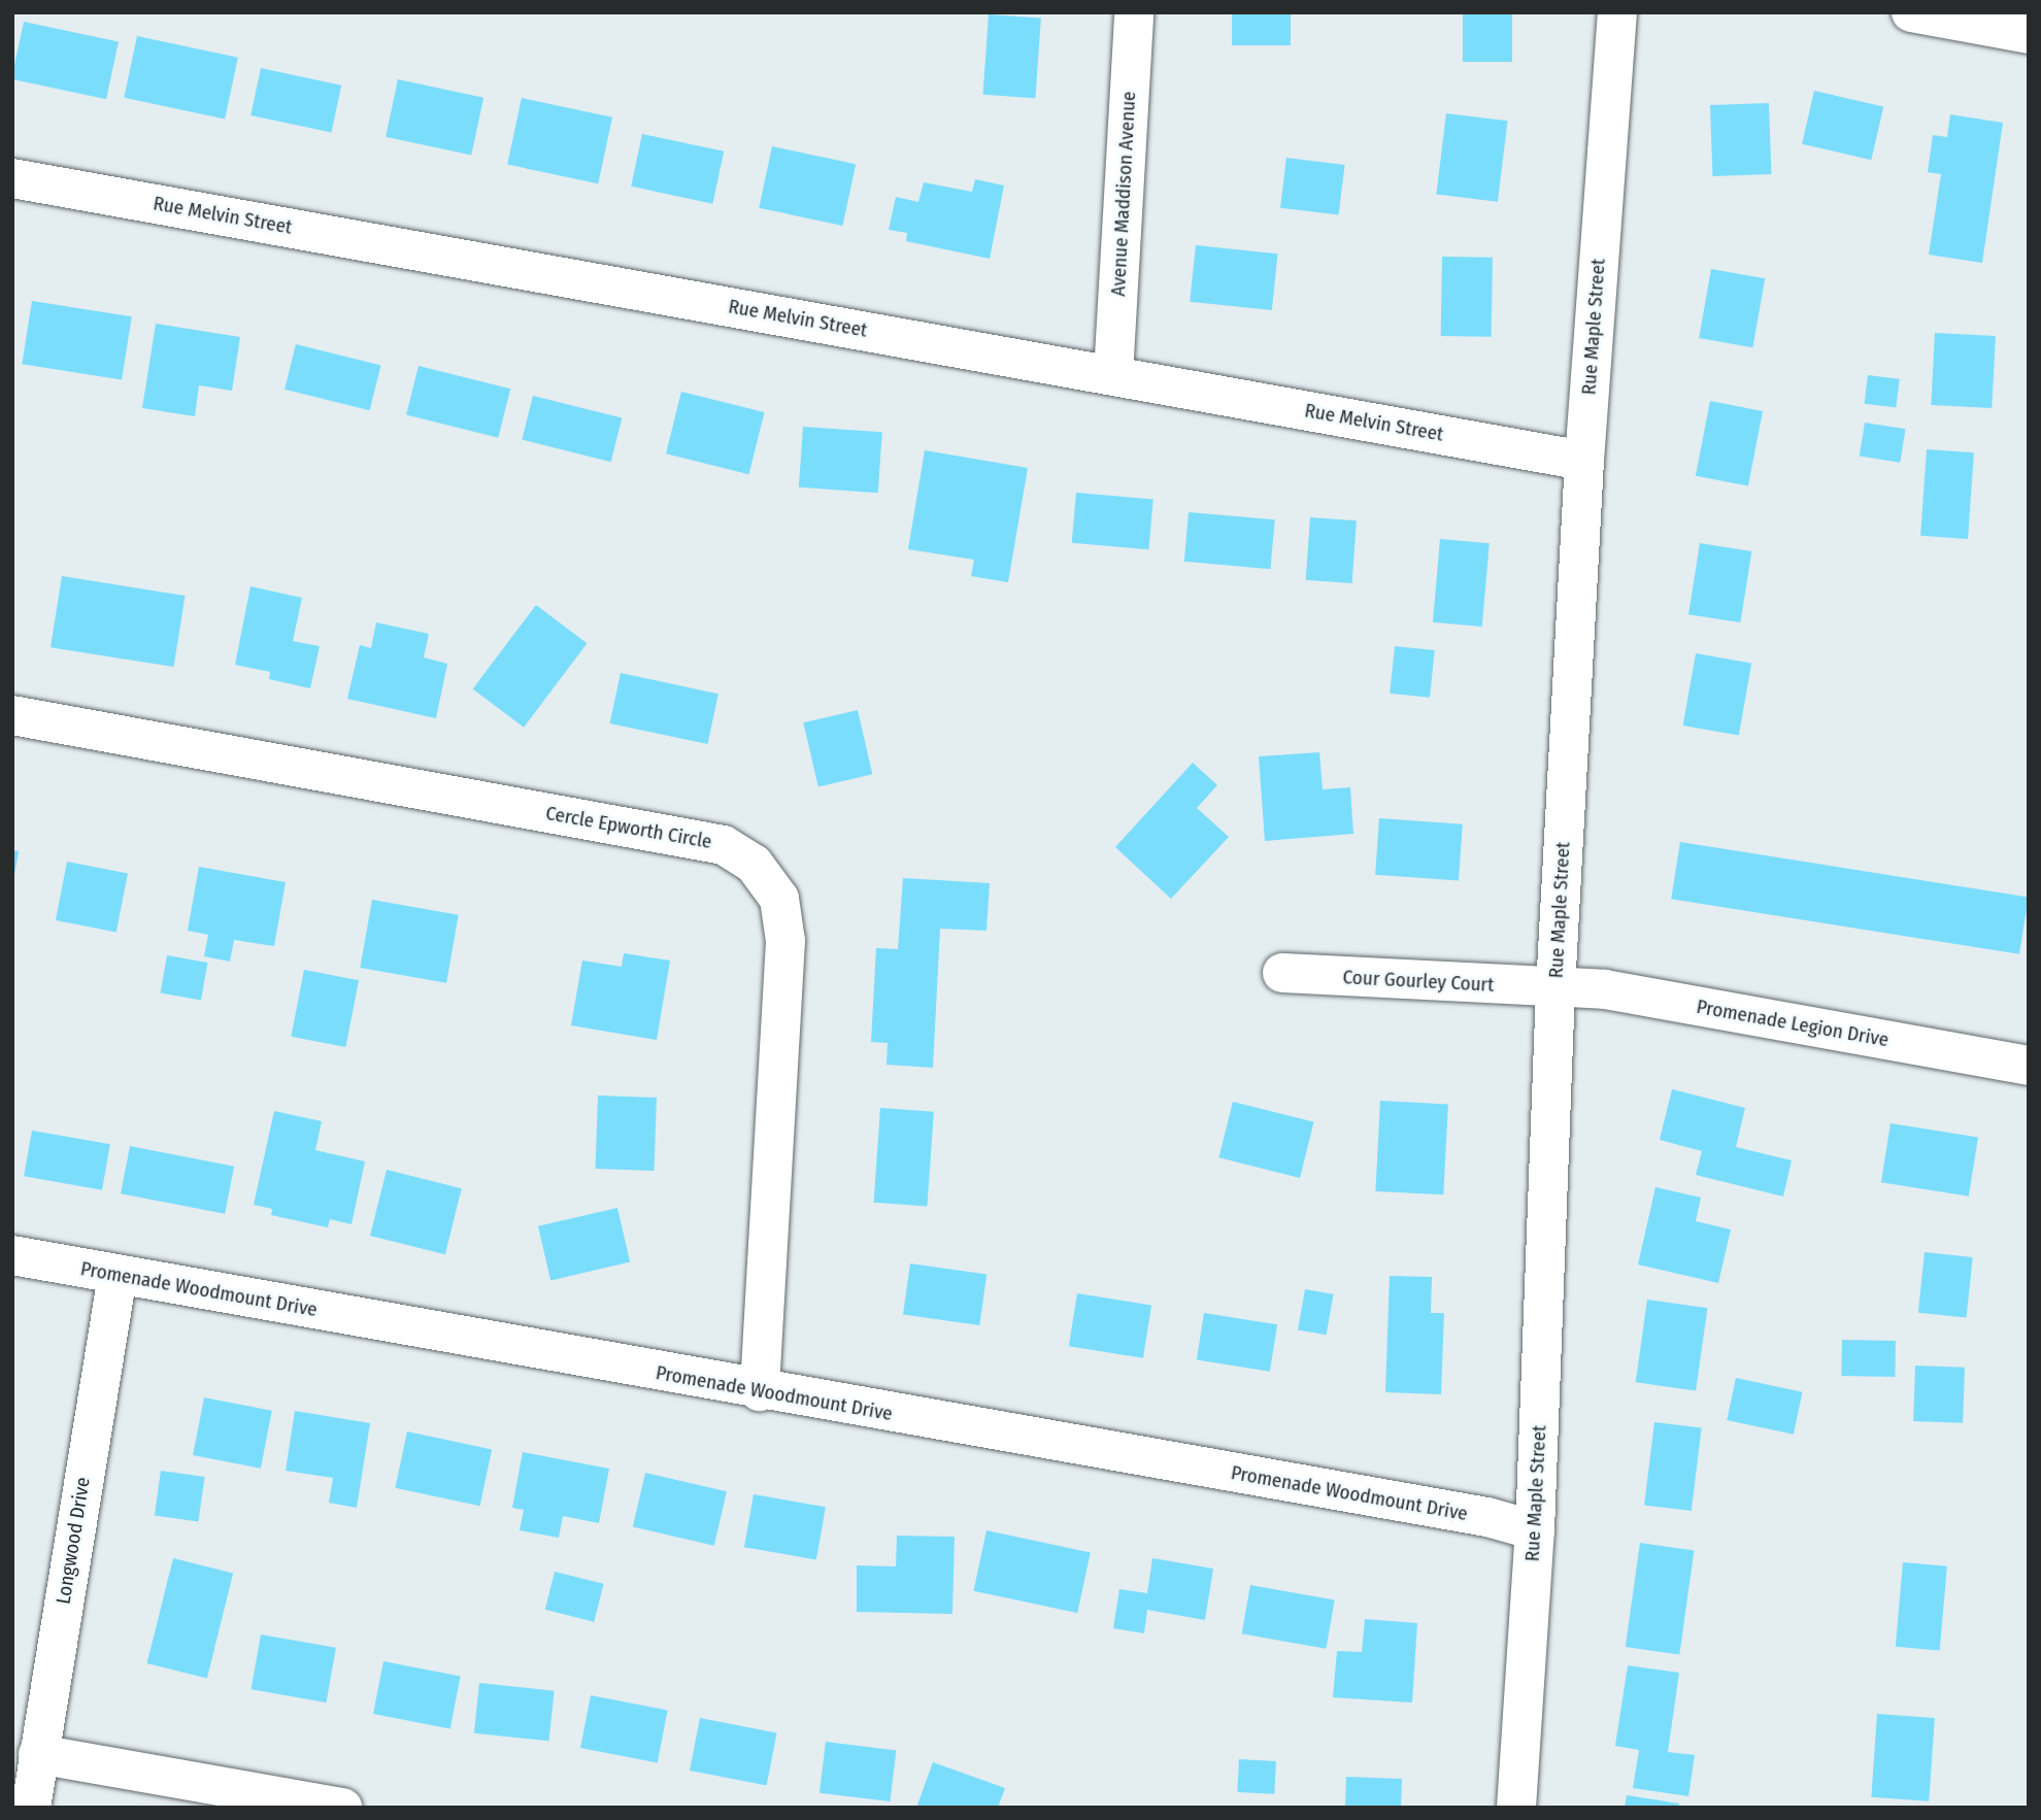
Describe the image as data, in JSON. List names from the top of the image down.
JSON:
{
  "streets": {
    "street": [
      "Avenue Maddison Avenue",
      "Rue Melvin Street",
      "Rue Maple Street",
      "Cercle Epworth Circle",
      "Cour Gourley Court",
      "Promenade Legion Drive",
      "Promenade Woodmount Drive",
      "Longwood Drive"
    ]
  },
  "crossings": [
    ["Avenue Maddison Avenue", "Rue Melvin Street"],
    ["Rue Melvin Street", "Rue Maple Street"],
    ["Rue Maple Street", "Cour Gourley Court"],
    ["Rue Maple Street", "Promenade Legion Drive"],
    ["Rue Maple Street", "Promenade Woodmount Drive"],
    ["Cercle Epworth Circle", "Promenade Woodmount Drive"],
    ["Cour Gourley Court", "Promenade Legion Drive"],
    ["Promenade Woodmount Drive", "Longwood Drive"]
  ]
}
